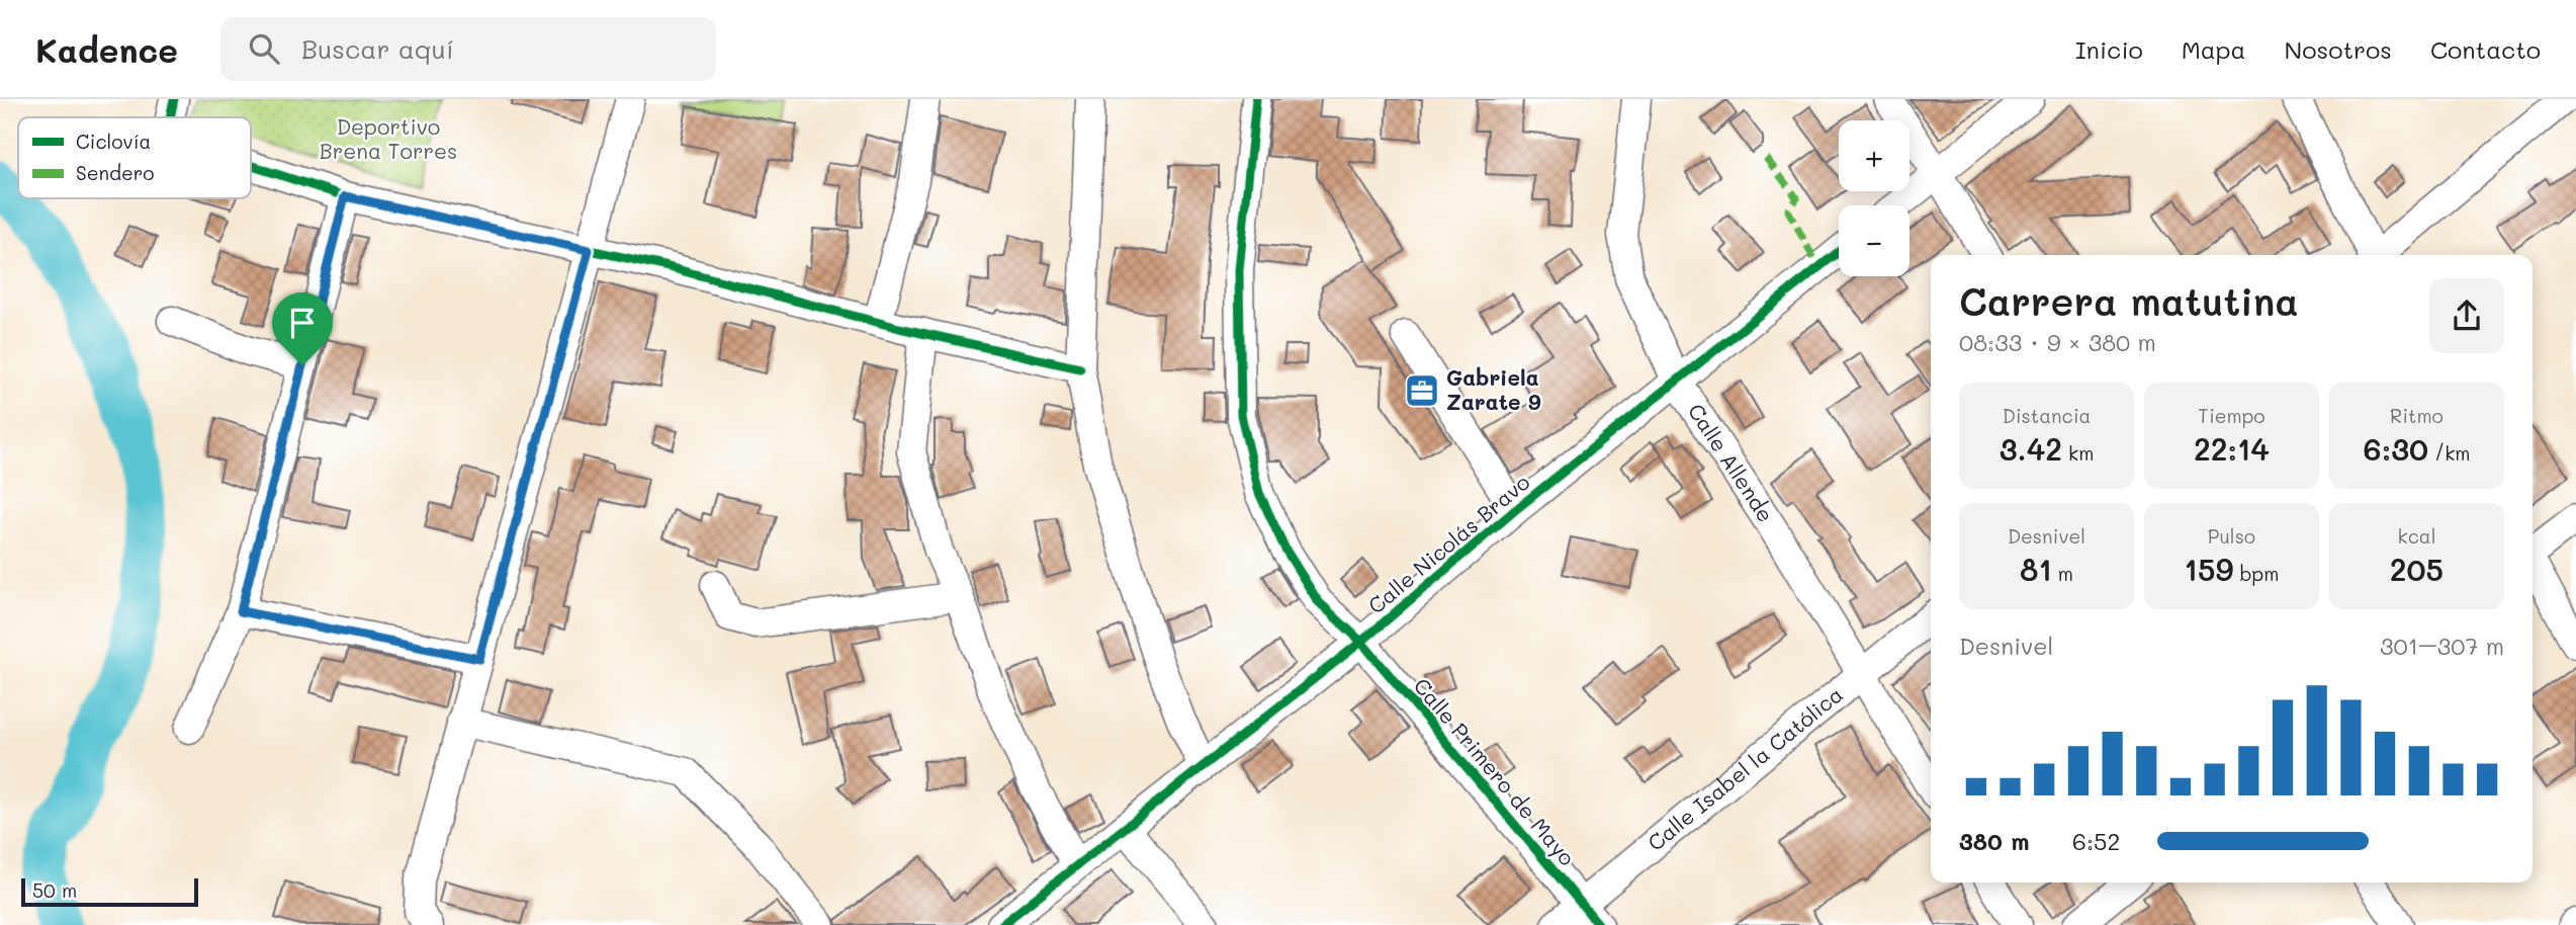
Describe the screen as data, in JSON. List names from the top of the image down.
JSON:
{
  "streets": {
    "street": [
      "Calle Allende",
      "Calle Nicolás Bravo",
      "Calle Isabel la Católica",
      "Calle Primero de Mayo"
    ]
  },
  "crossings": [
    ["Calle Allende", "Calle Nicolás Bravo"],
    ["Calle Allende", "Calle Isabel la Católica"],
    ["Calle Nicolás Bravo", "Calle Primero de Mayo"],
    ["Calle Isabel la Católica", "Calle Primero de Mayo"]
  ],
  "parks": ["Deportivo Brena Torres"],
  "places": {
    "office": ["Gabriela Zarate 9"]
  },
  "legend": ["Ciclovía", "Sendero"],
  "scale_bar": "50 m",
  "page": {
    "header": "Kadence",
    "search": "Buscar aquí",
    "nav": [
      "Inicio",
      "Mapa",
      "Nosotros",
      "Contacto"
    ],
    "map_buttons": ["+", "−"],
    "heading": ["Carrera matutina", "08:33 · 9 × 380 m"],
    "stats": [
      ["Distancia", "3.42 km"],
      ["Tiempo", "22:14"],
      ["Ritmo", "6:30 /km"],
      ["Desnivel", "81 m"],
      ["Pulso", "159 bpm"],
      ["kcal", "205"]
    ],
    "chart": ["Desnivel", "301–307 m"],
    "list": [
      {
        "name": "380 m",
        "note": "6:52"
      }
    ],
    "scale": "50 m"
  }
}
